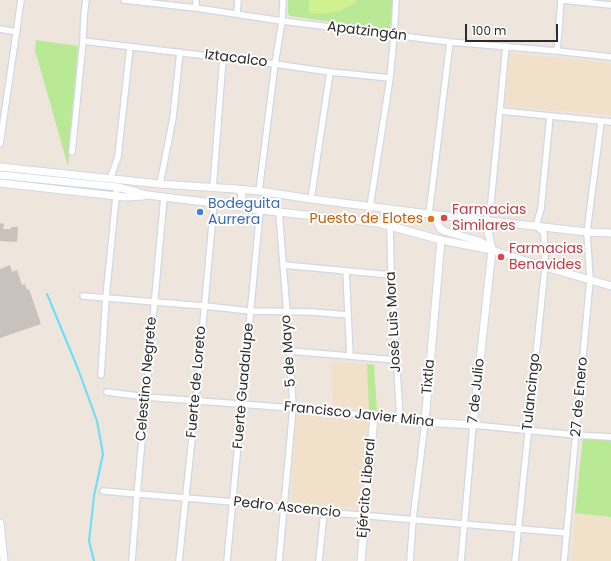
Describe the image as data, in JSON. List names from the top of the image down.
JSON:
{
  "streets": {
    "street": [
      "Apatzingán",
      "Iztacalco",
      "José Luis Mora",
      "5 de Mayo",
      "Tixtla",
      "Celestino Negrete",
      "Fuerte de Loreto",
      "Fuerte Guadalupe",
      "7 de Julio",
      "Tulancingo",
      "27 de Enero",
      "Francisco Javier Mina",
      "Ejército Liberal",
      "Pedro Ascencio"
    ]
  },
  "crossings": [
    ["José Luis Mora", "Francisco Javier Mina"],
    ["5 de Mayo", "Francisco Javier Mina"],
    ["5 de Mayo", "Pedro Ascencio"],
    ["Tixtla", "Francisco Javier Mina"],
    ["Tixtla", "Pedro Ascencio"],
    ["Celestino Negrete", "Francisco Javier Mina"],
    ["Celestino Negrete", "Pedro Ascencio"],
    ["Fuerte de Loreto", "Francisco Javier Mina"],
    ["Fuerte de Loreto", "Pedro Ascencio"],
    ["Fuerte Guadalupe", "Francisco Javier Mina"],
    ["Fuerte Guadalupe", "Pedro Ascencio"],
    ["7 de Julio", "Francisco Javier Mina"],
    ["7 de Julio", "Pedro Ascencio"],
    ["Tulancingo", "Francisco Javier Mina"],
    ["Tulancingo", "Pedro Ascencio"],
    ["27 de Enero", "Francisco Javier Mina"],
    ["27 de Enero", "Pedro Ascencio"],
    ["Francisco Javier Mina", "Ejército Liberal"],
    ["Ejército Liberal", "Pedro Ascencio"]
  ],
  "places": [
    "Bodeguita Aurrera",
    "Farmacias Similares",
    "Puesto de Elotes",
    "Farmacias Benavides"
  ],
  "scale_bar": "100 m"
}
